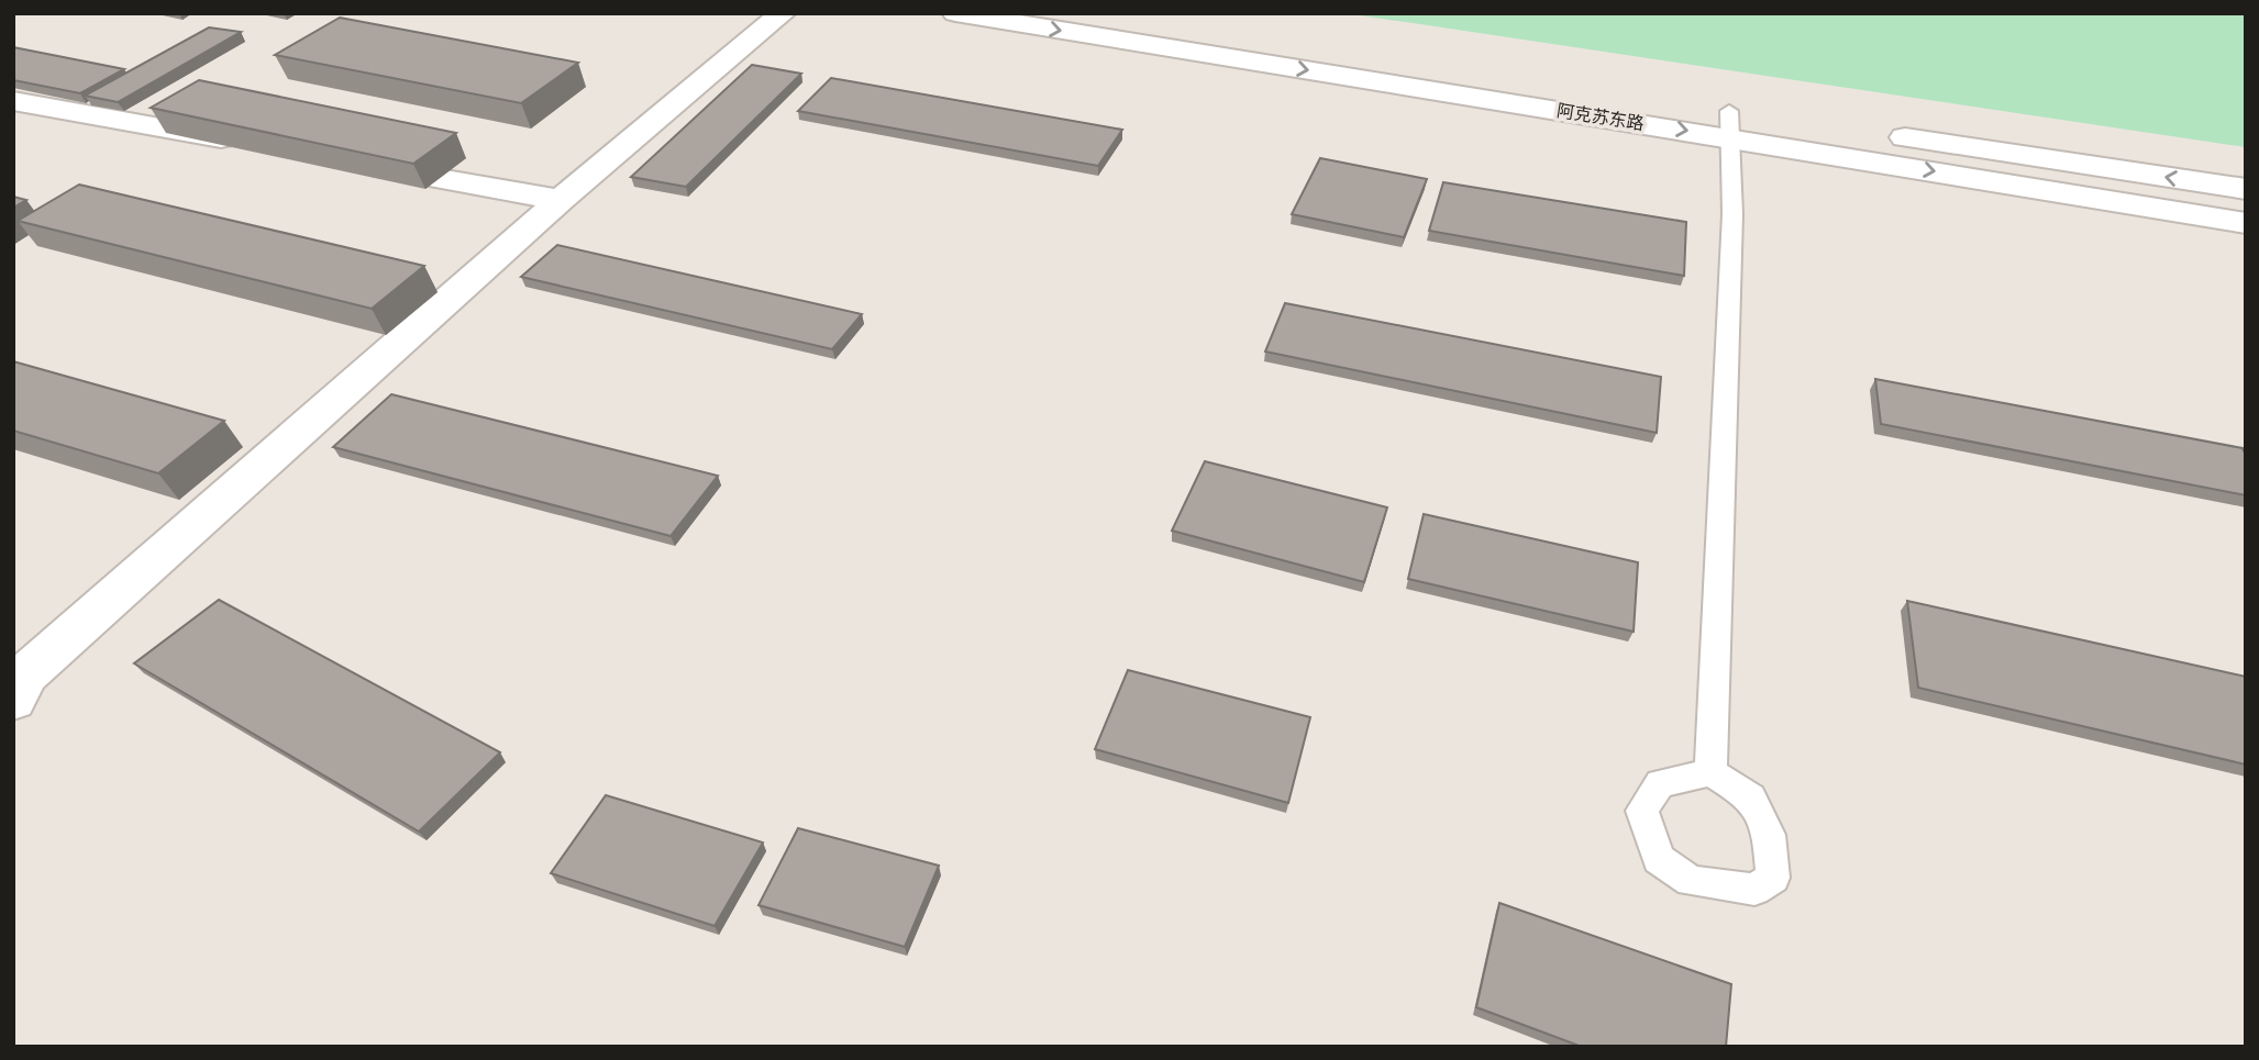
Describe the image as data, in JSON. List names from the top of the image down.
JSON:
{
  "streets": {
    "main road": ["阿克苏东路"]
  }
}
